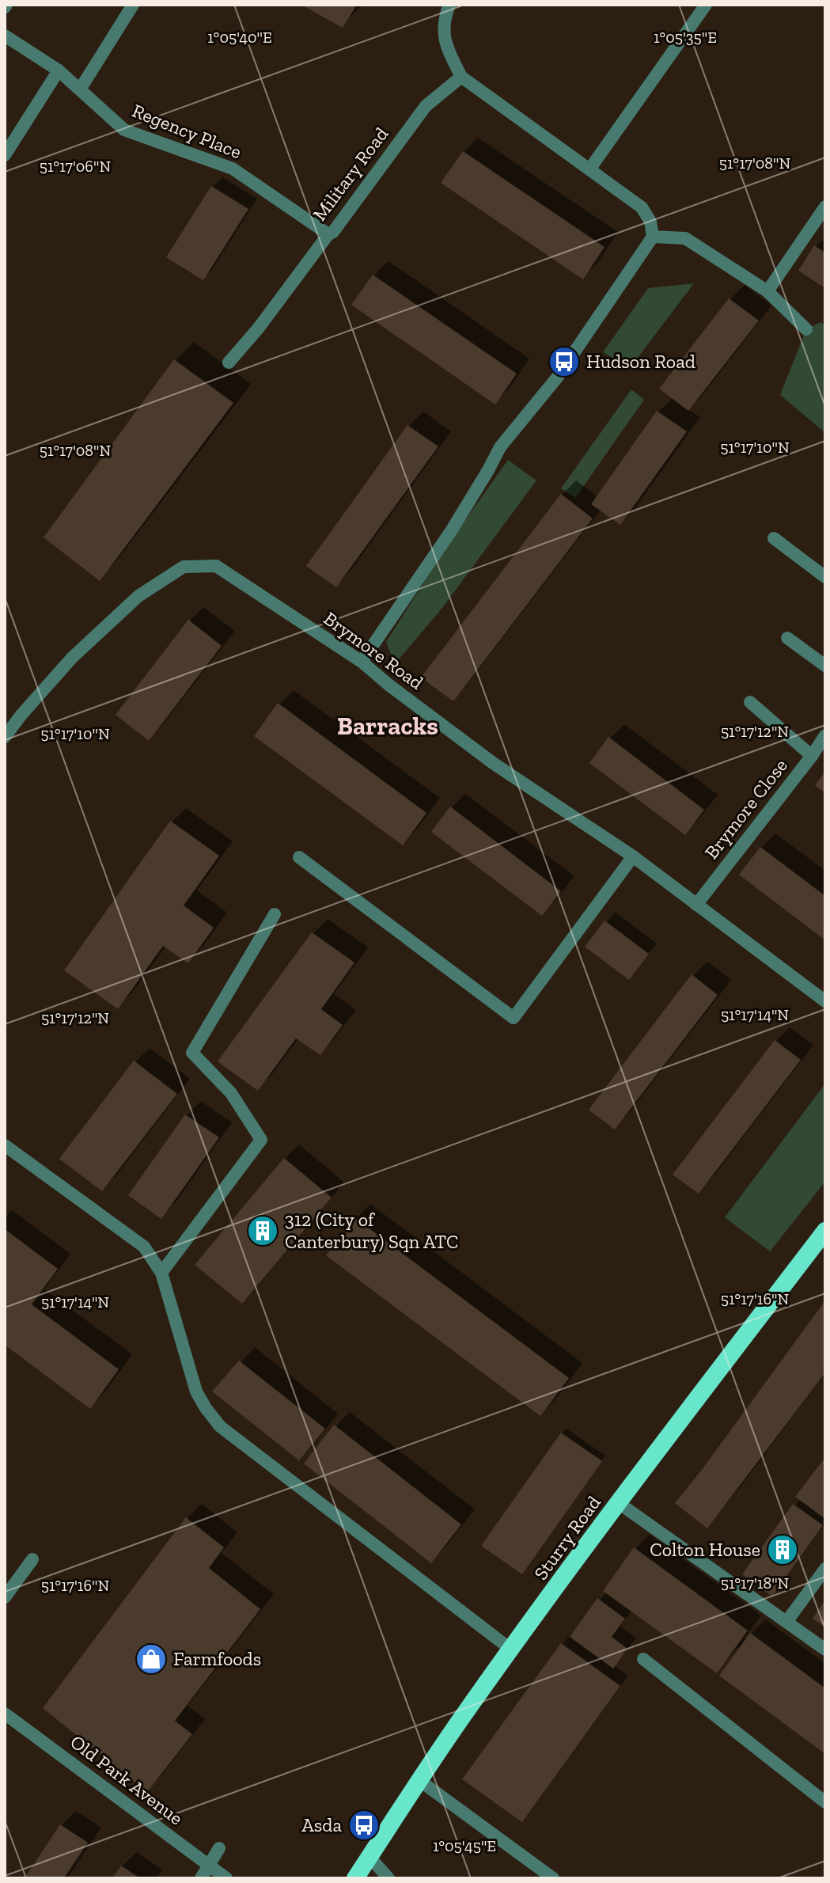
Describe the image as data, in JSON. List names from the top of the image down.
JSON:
{
  "streets": {
    "highway": ["Sturry Road"],
    "street": [
      "Regency Place",
      "Military Road",
      "Brymore Road",
      "Brymore Close",
      "Old Park Avenue"
    ]
  },
  "crossings": [
    ["Regency Place", "Military Road"],
    ["Brymore Road", "Brymore Close"]
  ],
  "districts": ["Barracks"],
  "places": {
    "bus stop": ["Hudson Road", "Asda"],
    "building": ["312 (City of Canterbury) Sqn ATC", "Colton House"],
    "shop": ["Farmfoods"]
  },
  "coordinates": [
    "1°05'40\"E",
    "1°05'35\"E",
    "51°17'08\"N",
    "51°17'06\"N",
    "51°17'10\"N",
    "51°17'12\"N",
    "51°17'14\"N",
    "51°17'16\"N",
    "51°17'18\"N",
    "1°05'45\"E"
  ]
}
